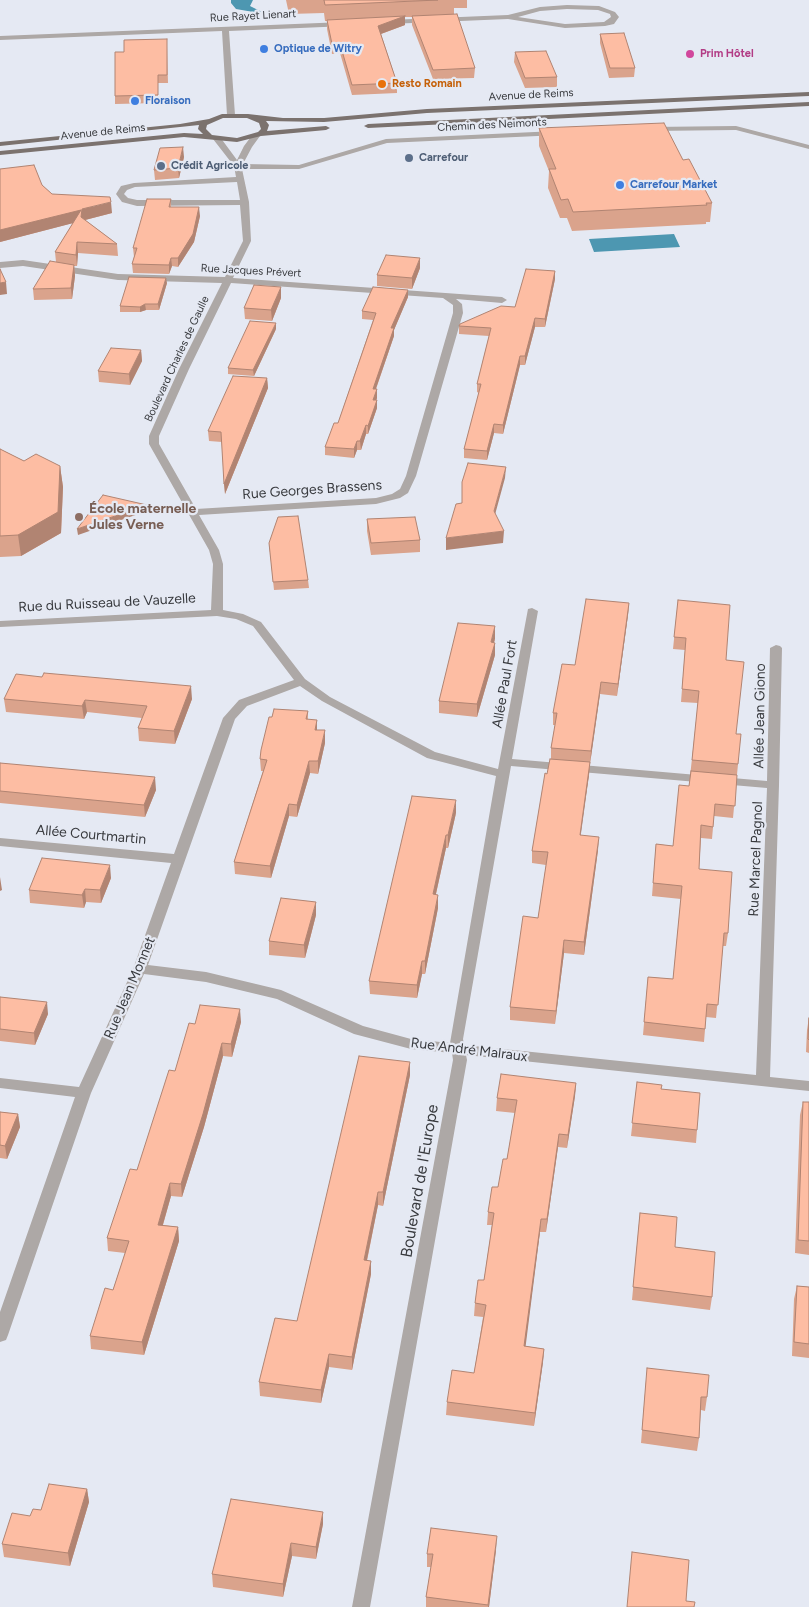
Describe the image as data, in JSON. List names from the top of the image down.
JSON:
{
  "streets": {
    "main road": ["Avenue de Reims"],
    "street": [
      "Rue Rayet Lienart",
      "Chemin des Neimonts",
      "Rue Jacques Prévert",
      "Boulevard Charles de Gaulle",
      "Rue Georges Brassens",
      "Rue du Ruisseau de Vauzelle",
      "Allée Paul Fort",
      "Allée Jean Giono",
      "Allée Courtmartin",
      "Rue Marcel Pagnol",
      "Rue Jean Monnet",
      "Rue André Malraux",
      "Boulevard de l'Europe"
    ]
  },
  "crossings": [
    ["Avenue de Reims", "Boulevard Charles de Gaulle"],
    ["Chemin des Neimonts", "Boulevard Charles de Gaulle"],
    ["Rue Jacques Prévert", "Boulevard Charles de Gaulle"],
    ["Rue Jacques Prévert", "Rue Georges Brassens"],
    ["Boulevard Charles de Gaulle", "Rue Georges Brassens"],
    ["Boulevard Charles de Gaulle", "Rue du Ruisseau de Vauzelle"],
    ["Allée Paul Fort", "Rue Marcel Pagnol"],
    ["Allée Paul Fort", "Boulevard de l'Europe"],
    ["Allée Jean Giono", "Rue Marcel Pagnol"],
    ["Allée Courtmartin", "Rue Jean Monnet"],
    ["Rue Marcel Pagnol", "Rue André Malraux"],
    ["Rue Marcel Pagnol", "Boulevard de l'Europe"],
    ["Rue Jean Monnet", "Rue André Malraux"],
    ["Rue André Malraux", "Boulevard de l'Europe"]
  ],
  "places": [
    "Optique de Witry",
    "Prim Hôtel",
    "Resto Romain",
    "Floraison",
    "Carrefour",
    "Crédit Agricole",
    "Carrefour Market",
    "École maternelle Jules Verne"
  ]
}
